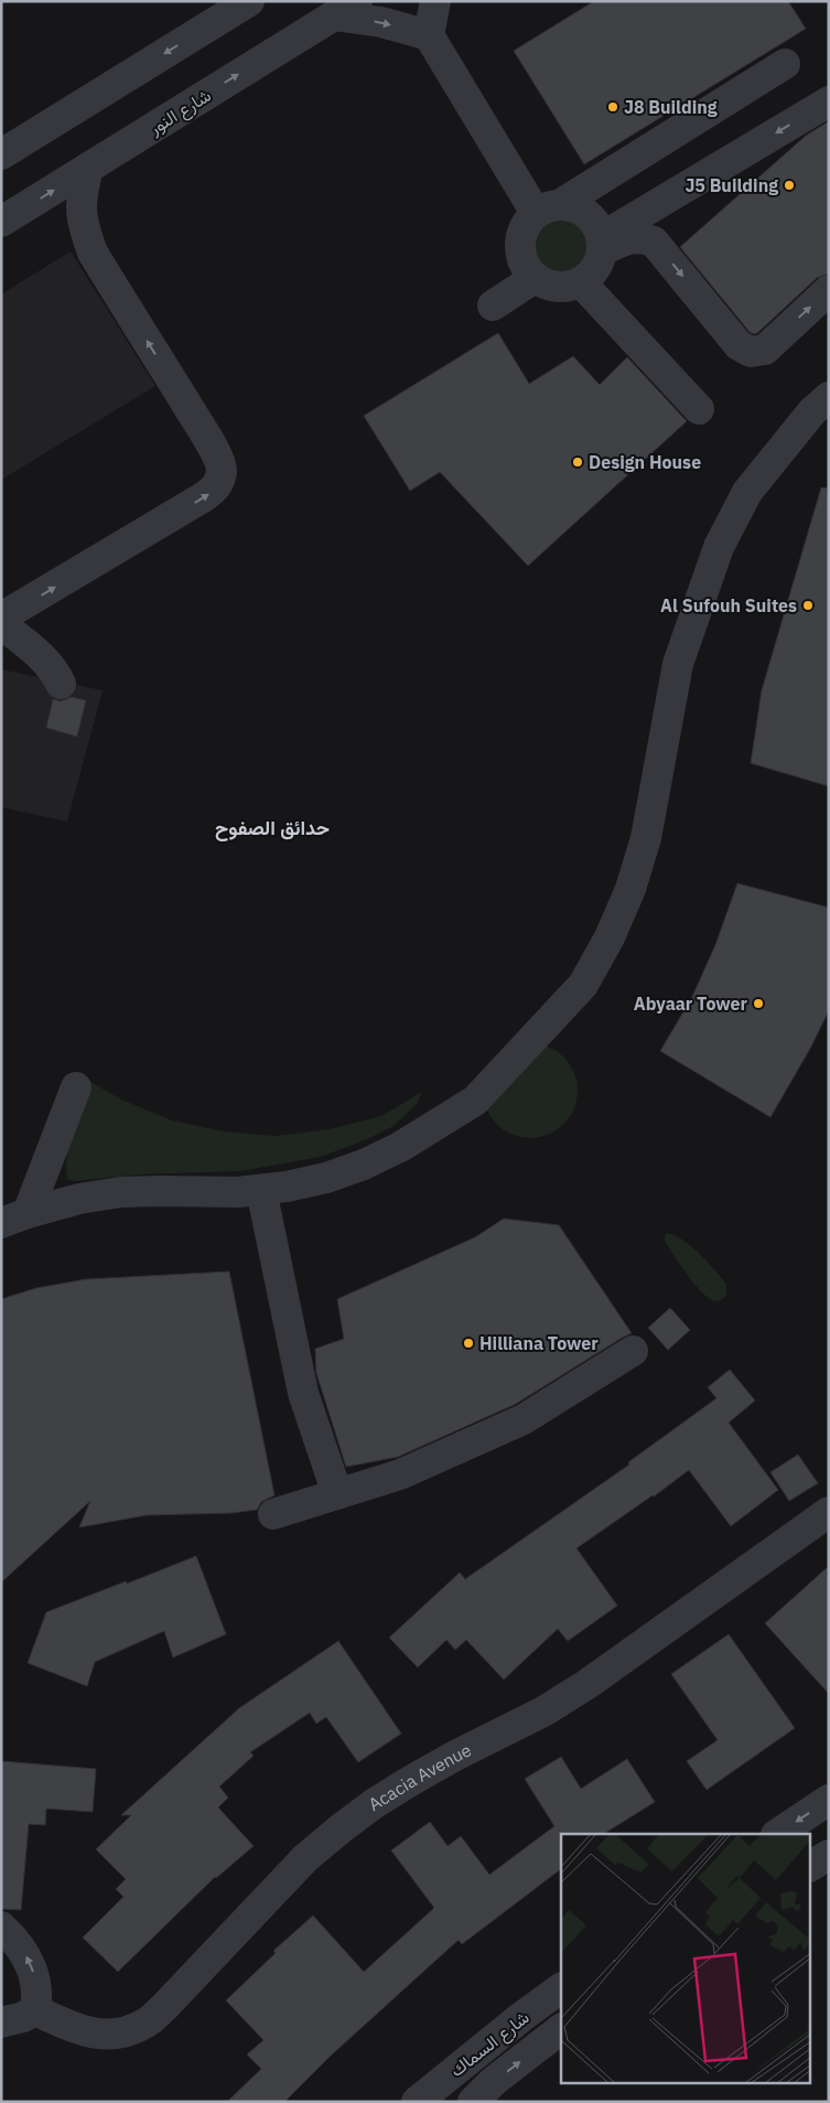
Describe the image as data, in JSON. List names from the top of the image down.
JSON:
{
  "streets": {
    "street": ["شارع النور", "Acacia Avenue", "شارع السماك"]
  },
  "districts": ["حدائق الصفوح"],
  "places": [
    "J8 Building",
    "J5 Building",
    "Design House",
    "Al Sufouh Suites",
    "Abyaar Tower",
    "Hilliana Tower"
  ]
}
